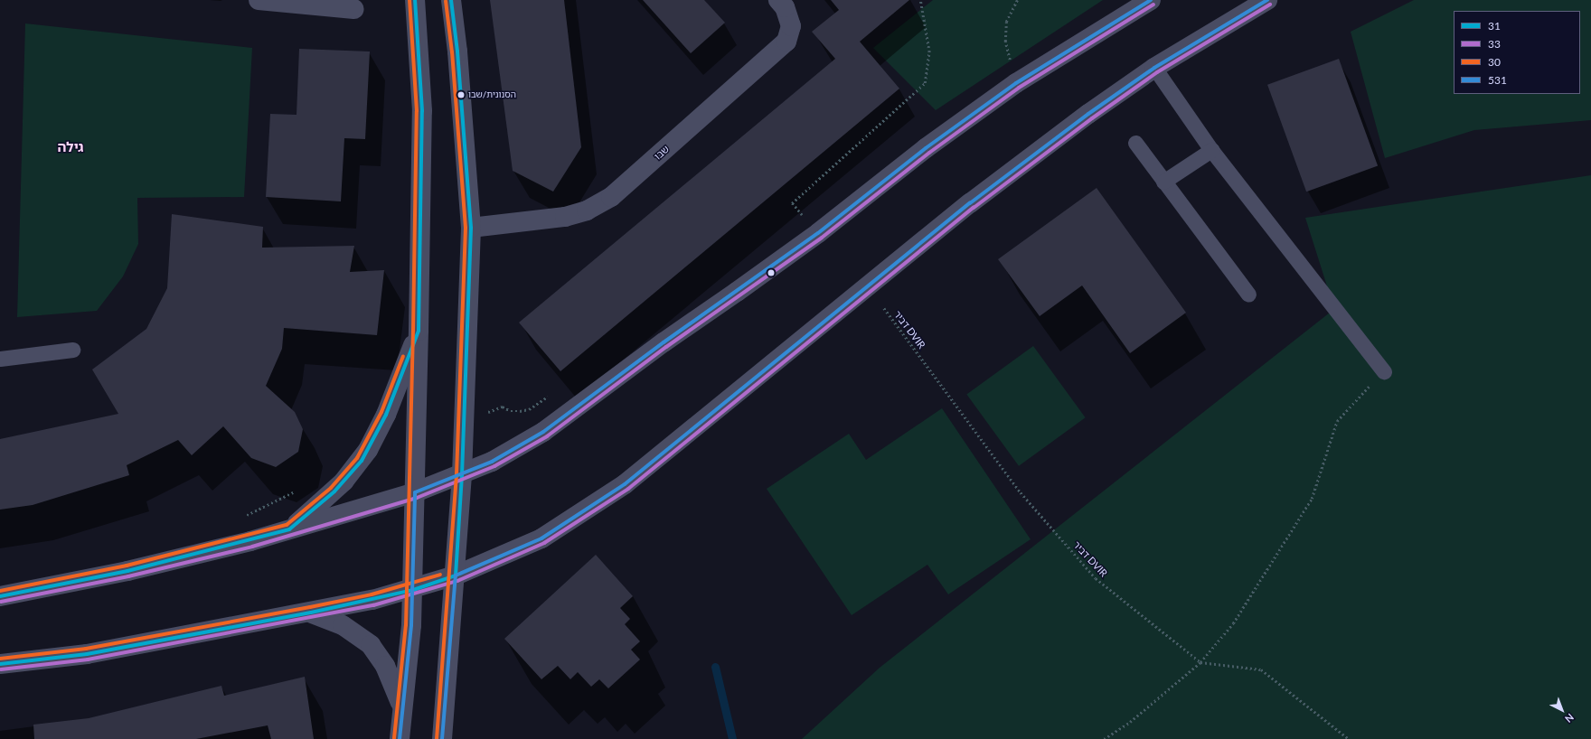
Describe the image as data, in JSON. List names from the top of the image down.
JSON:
{
  "streets": {
    "street": ["שבו"],
    "path": ["דביר DVIR"]
  },
  "districts": ["גילה"],
  "places": ["הסנונית/שבו"],
  "lines": [
    "transit line 31",
    "transit line 30",
    "transit line 531",
    "transit line 33"
  ],
  "legend": [
    "31",
    "33",
    "30",
    "531"
  ],
  "north": "bottom right"
}
